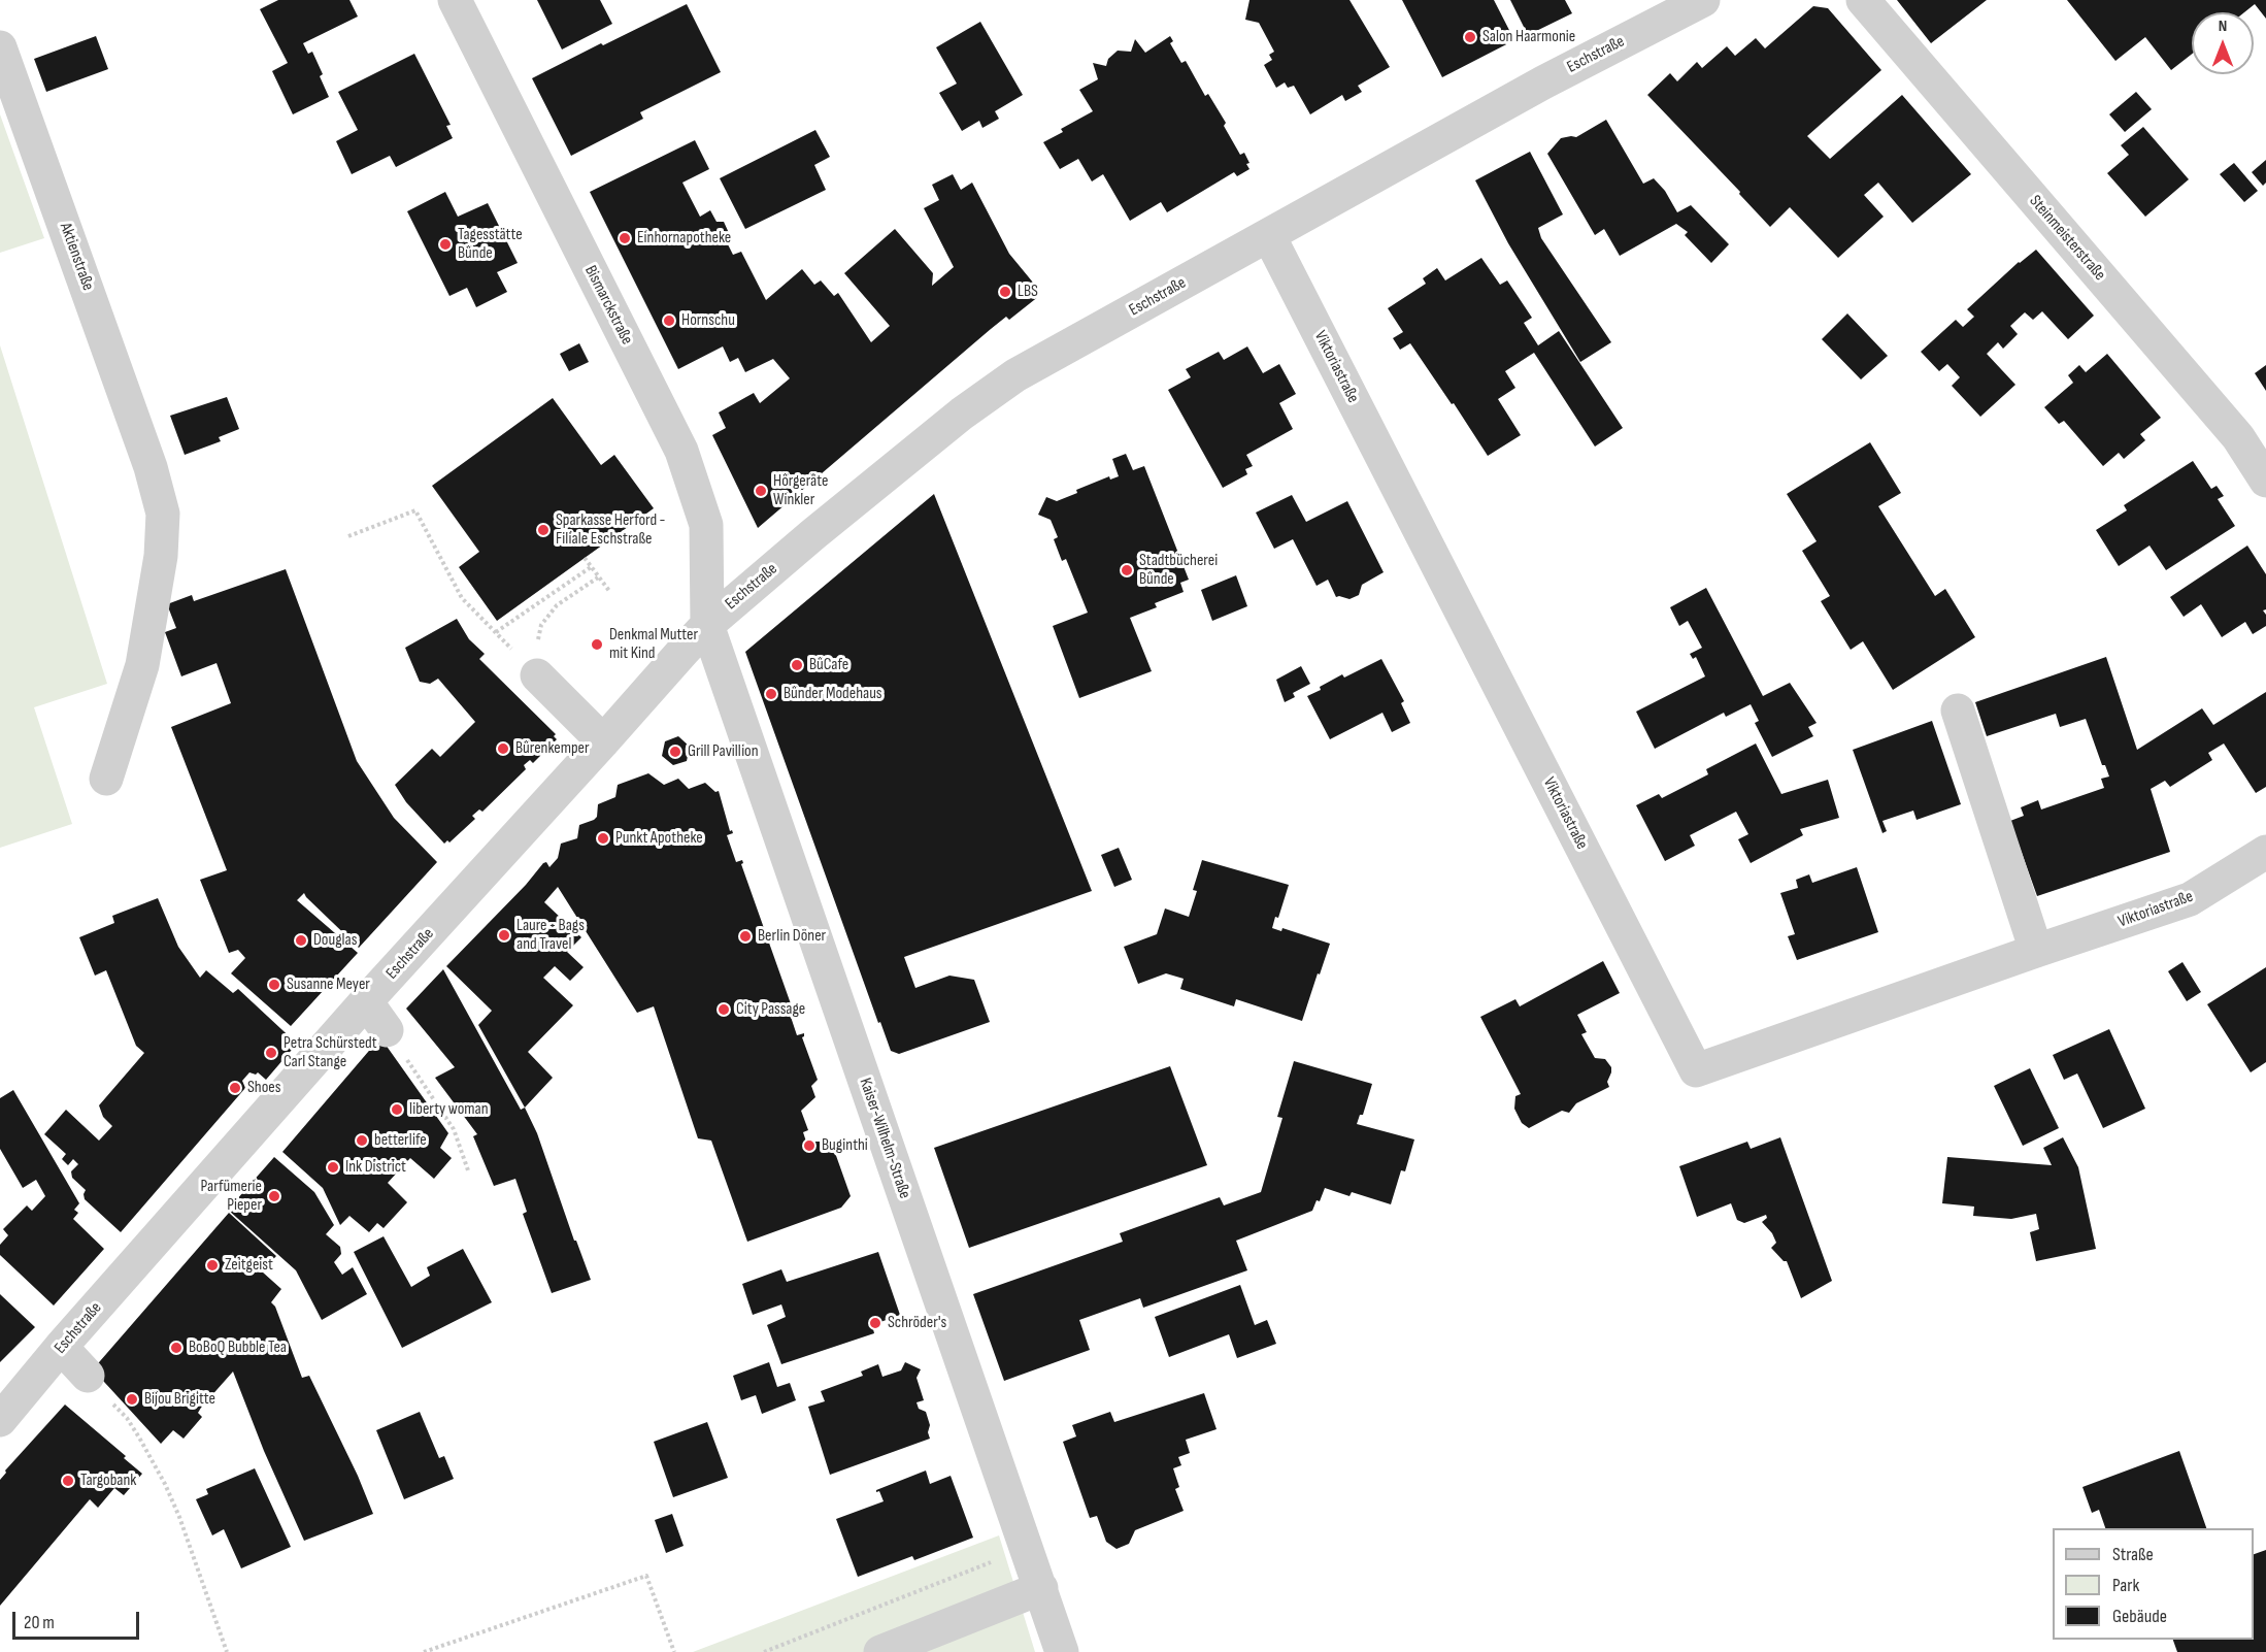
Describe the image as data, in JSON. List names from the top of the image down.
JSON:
{
  "streets": {
    "street": [
      "Eschstraße",
      "Steinmeisterstraße",
      "Aktienstraße",
      "Bismarckstraße",
      "Viktoriastraße",
      "Kaiser-Wilhelm-Straße"
    ]
  },
  "crossings": [
    ["Eschstraße", "Bismarckstraße"],
    ["Eschstraße", "Viktoriastraße"],
    ["Eschstraße", "Kaiser-Wilhelm-Straße"],
    ["Bismarckstraße", "Kaiser-Wilhelm-Straße"]
  ],
  "places": [
    "Salon Haarmonie",
    "Einhornapotheke",
    "Tagesstätte Bünde",
    "LBS",
    "Hornschu",
    "Hörgeräte Winkler",
    "Sparkasse Herford - Filiale Eschstraße",
    "Stadtbücherei Bünde",
    "Denkmal Mutter mit Kind",
    "BüCafe",
    "Bünder Modehaus",
    "Bürenkemper",
    "Grill Pavillion",
    "Punkt Apotheke",
    "Laure - Bags and Travel",
    "Berlin Döner",
    "Douglas",
    "Susanne Meyer",
    "City Passage",
    "Petra Schürstedt Carl Stange",
    "Shoes",
    "liberty woman",
    "betterlife",
    "Buginthi",
    "Ink District",
    "Parfümerie Pieper",
    "Zeitgeist",
    "Schröder's",
    "BoBoQ Bubble Tea",
    "Bijou Brigitte",
    "Targobank"
  ],
  "legend": ["Straße", "Park", "Gebäude"],
  "scale_bar": "20 m",
  "north": "top"
}
